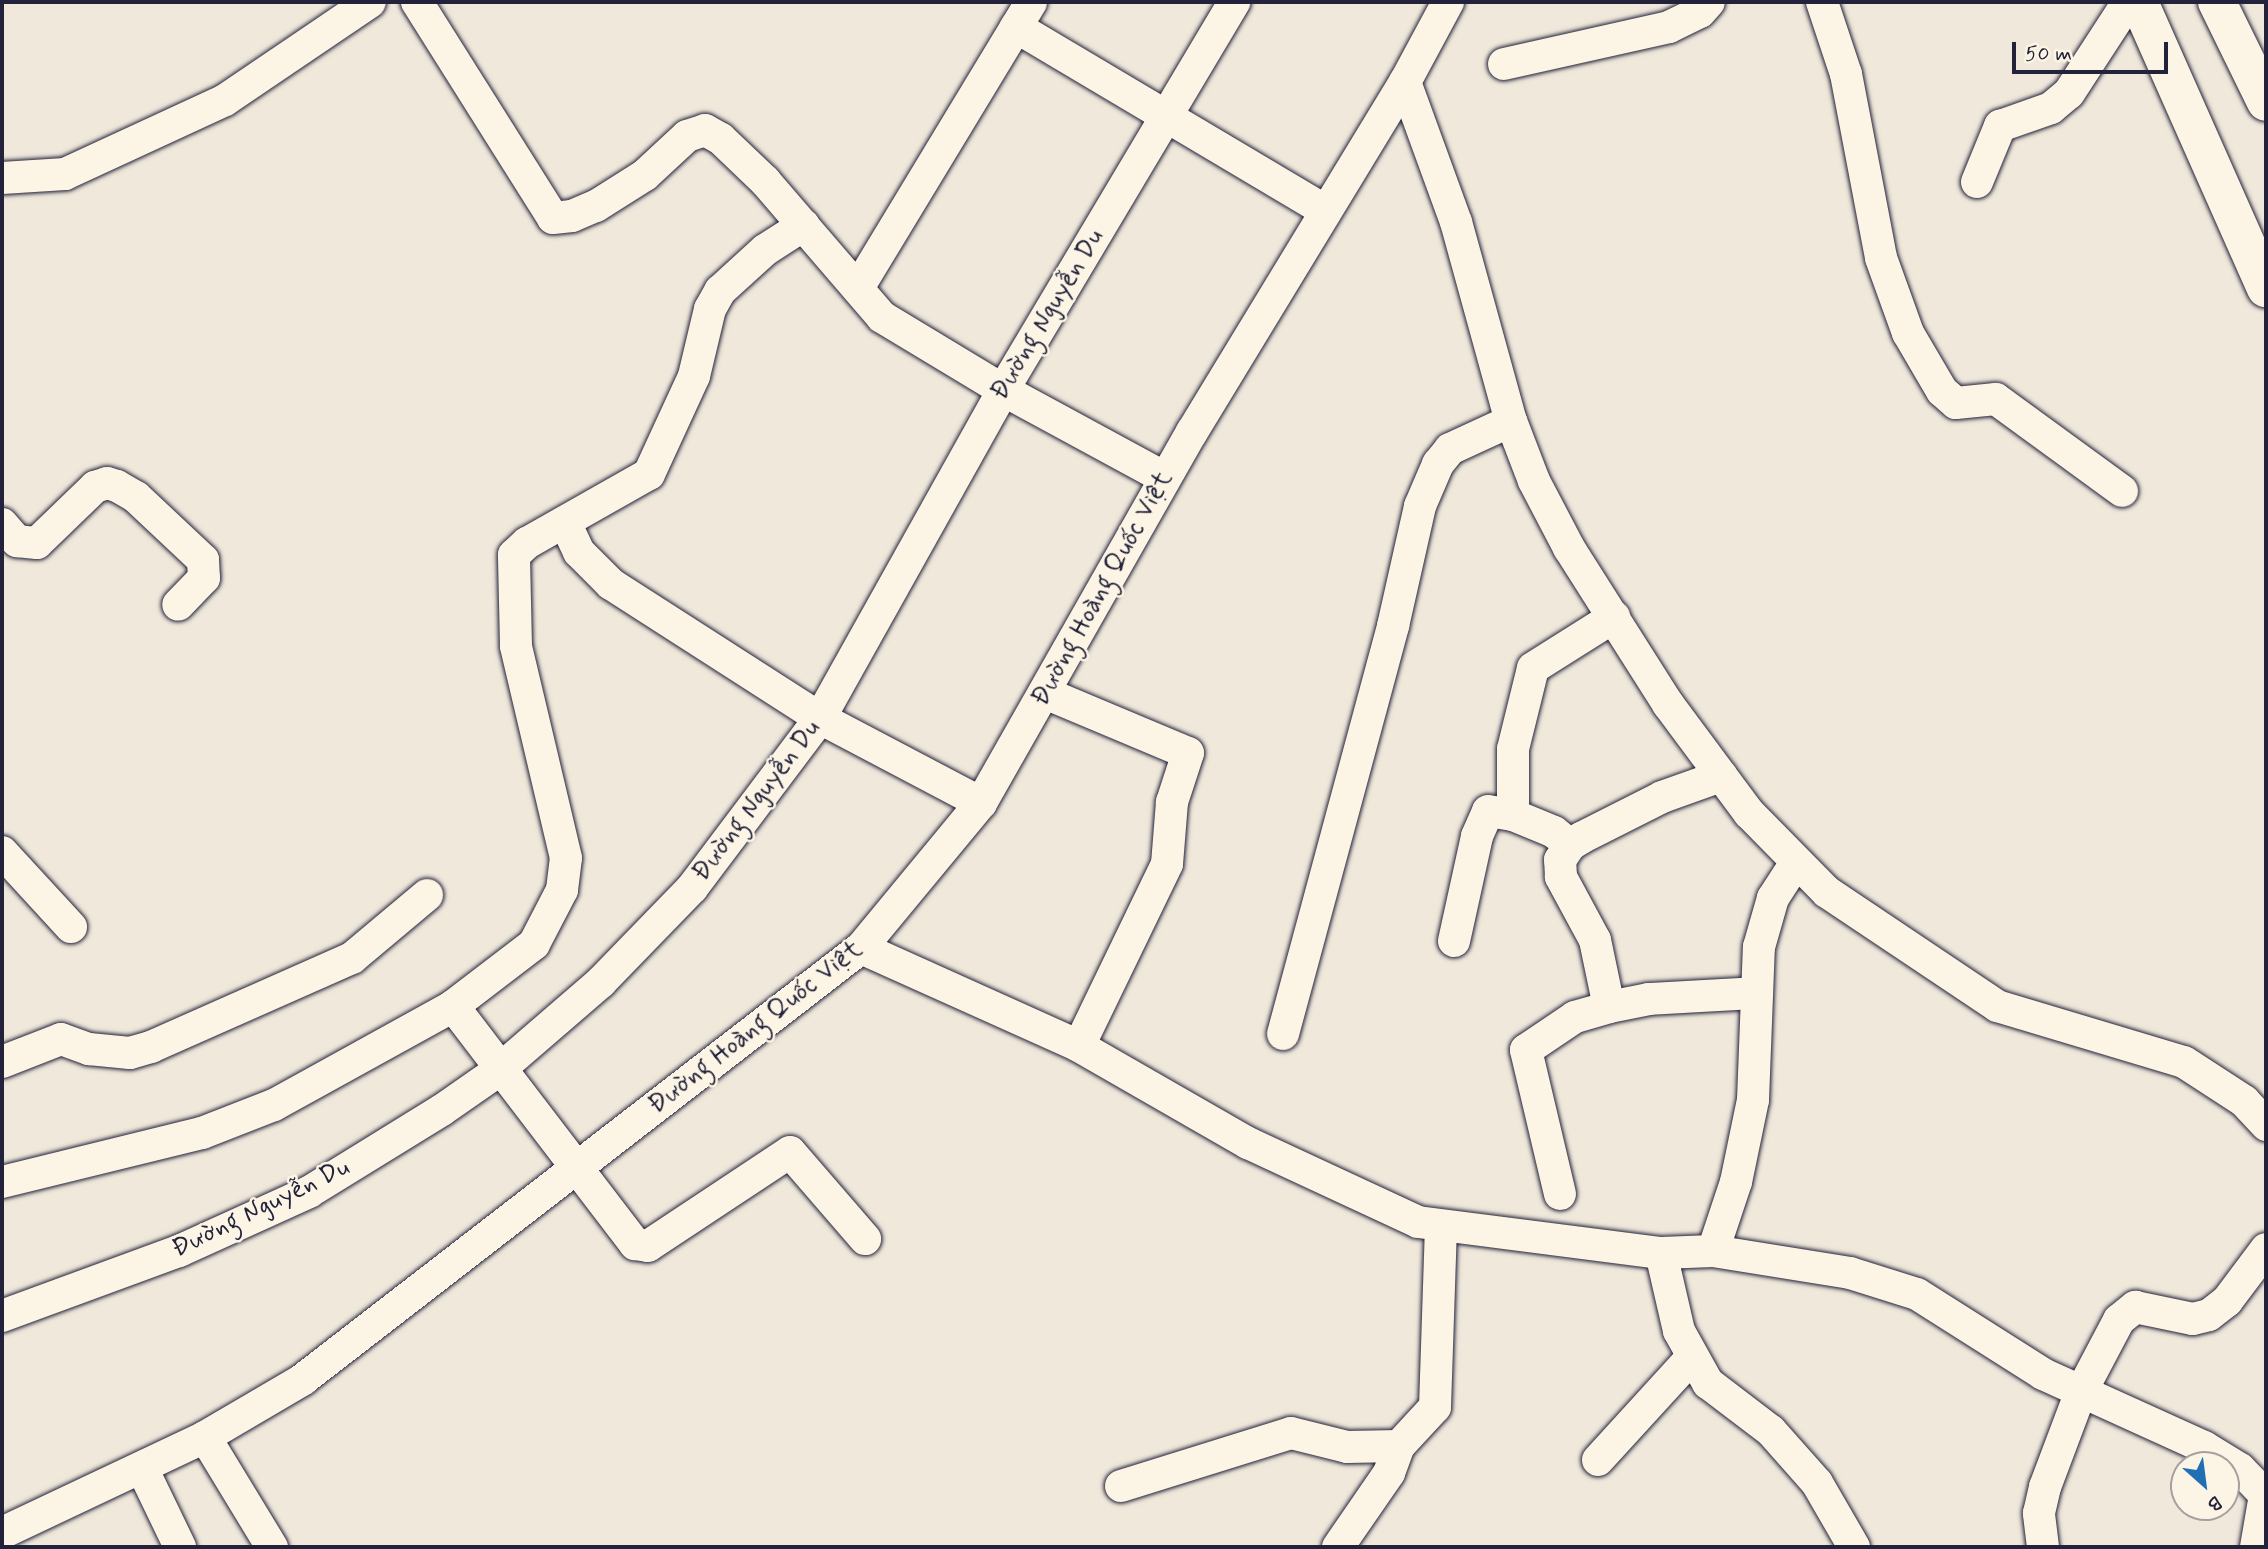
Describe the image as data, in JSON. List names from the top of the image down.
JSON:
{
  "streets": {
    "street": ["Đường Nguyễn Du", "Đường Hoàng Quốc Việt"]
  },
  "scale_bar": "50 m",
  "north": "bottom right"
}
